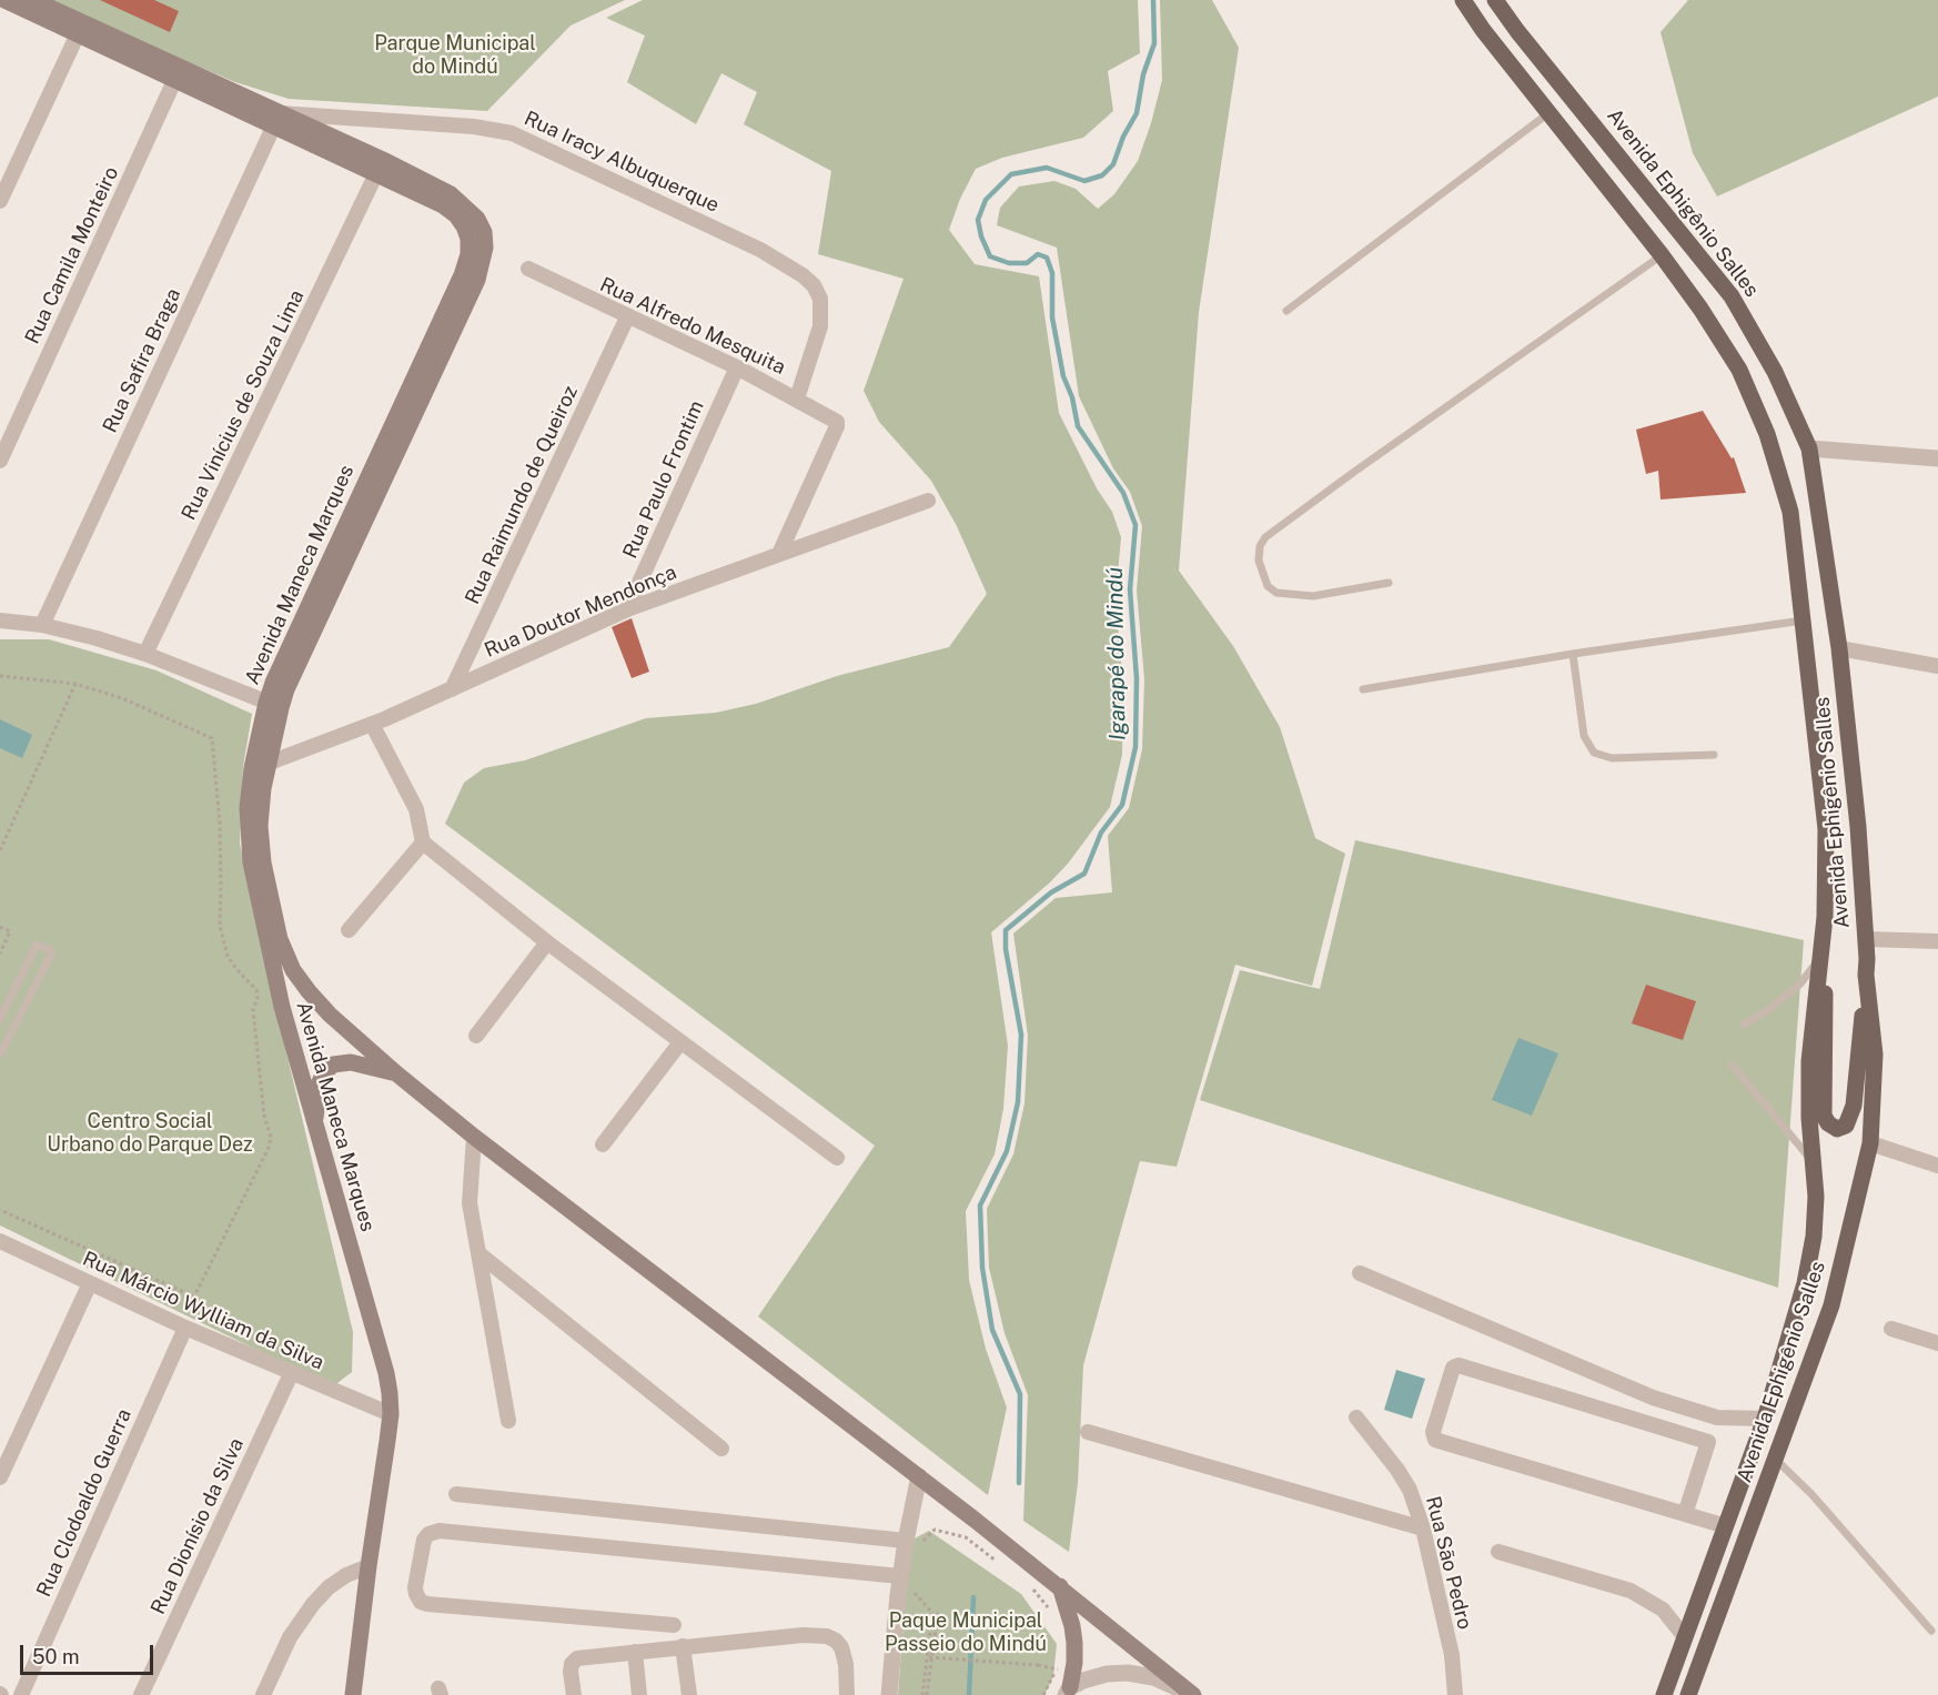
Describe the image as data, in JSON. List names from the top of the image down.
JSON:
{
  "streets": {
    "main road": ["Avenida Ephigênio Salles", "Avenida Maneca Marques"],
    "street": [
      "Rua Iracy Albuquerque",
      "Rua Camila Monteiro",
      "Rua Alfredo Mesquita",
      "Rua Safira Braga",
      "Rua Vinícius de Souza Lima",
      "Rua Paulo Frontim",
      "Rua Raimundo de Queiroz",
      "Rua Doutor Mendonça",
      "Rua Márcio Wylliam da Silva",
      "Rua Clodoaldo Guerra",
      "Rua Dionísio da Silva",
      "Rua São Pedro"
    ]
  },
  "crossings": [
    ["Rua Iracy Albuquerque", "Rua Alfredo Mesquita"],
    ["Rua Iracy Albuquerque", "Rua Safira Braga"],
    ["Rua Iracy Albuquerque", "Avenida Maneca Marques"],
    ["Rua Camila Monteiro", "Avenida Maneca Marques"],
    ["Rua Alfredo Mesquita", "Rua Paulo Frontim"],
    ["Rua Alfredo Mesquita", "Rua Raimundo de Queiroz"],
    ["Rua Alfredo Mesquita", "Rua Doutor Mendonça"],
    ["Rua Safira Braga", "Avenida Maneca Marques"],
    ["Rua Vinícius de Souza Lima", "Avenida Maneca Marques"],
    ["Rua Paulo Frontim", "Rua Doutor Mendonça"],
    ["Rua Raimundo de Queiroz", "Rua Doutor Mendonça"],
    ["Avenida Maneca Marques", "Rua Doutor Mendonça"],
    ["Avenida Maneca Marques", "Rua Márcio Wylliam da Silva"],
    ["Rua Márcio Wylliam da Silva", "Rua Clodoaldo Guerra"],
    ["Rua Márcio Wylliam da Silva", "Rua Dionísio da Silva"]
  ],
  "water": ["Igarapé do Mindú"],
  "parks": ["Parque Municipal do Mindú", "Centro Social Urbano do Parque Dez", "Paque Municipal Passeio do Mindú"],
  "scale_bar": "50 m"
}
